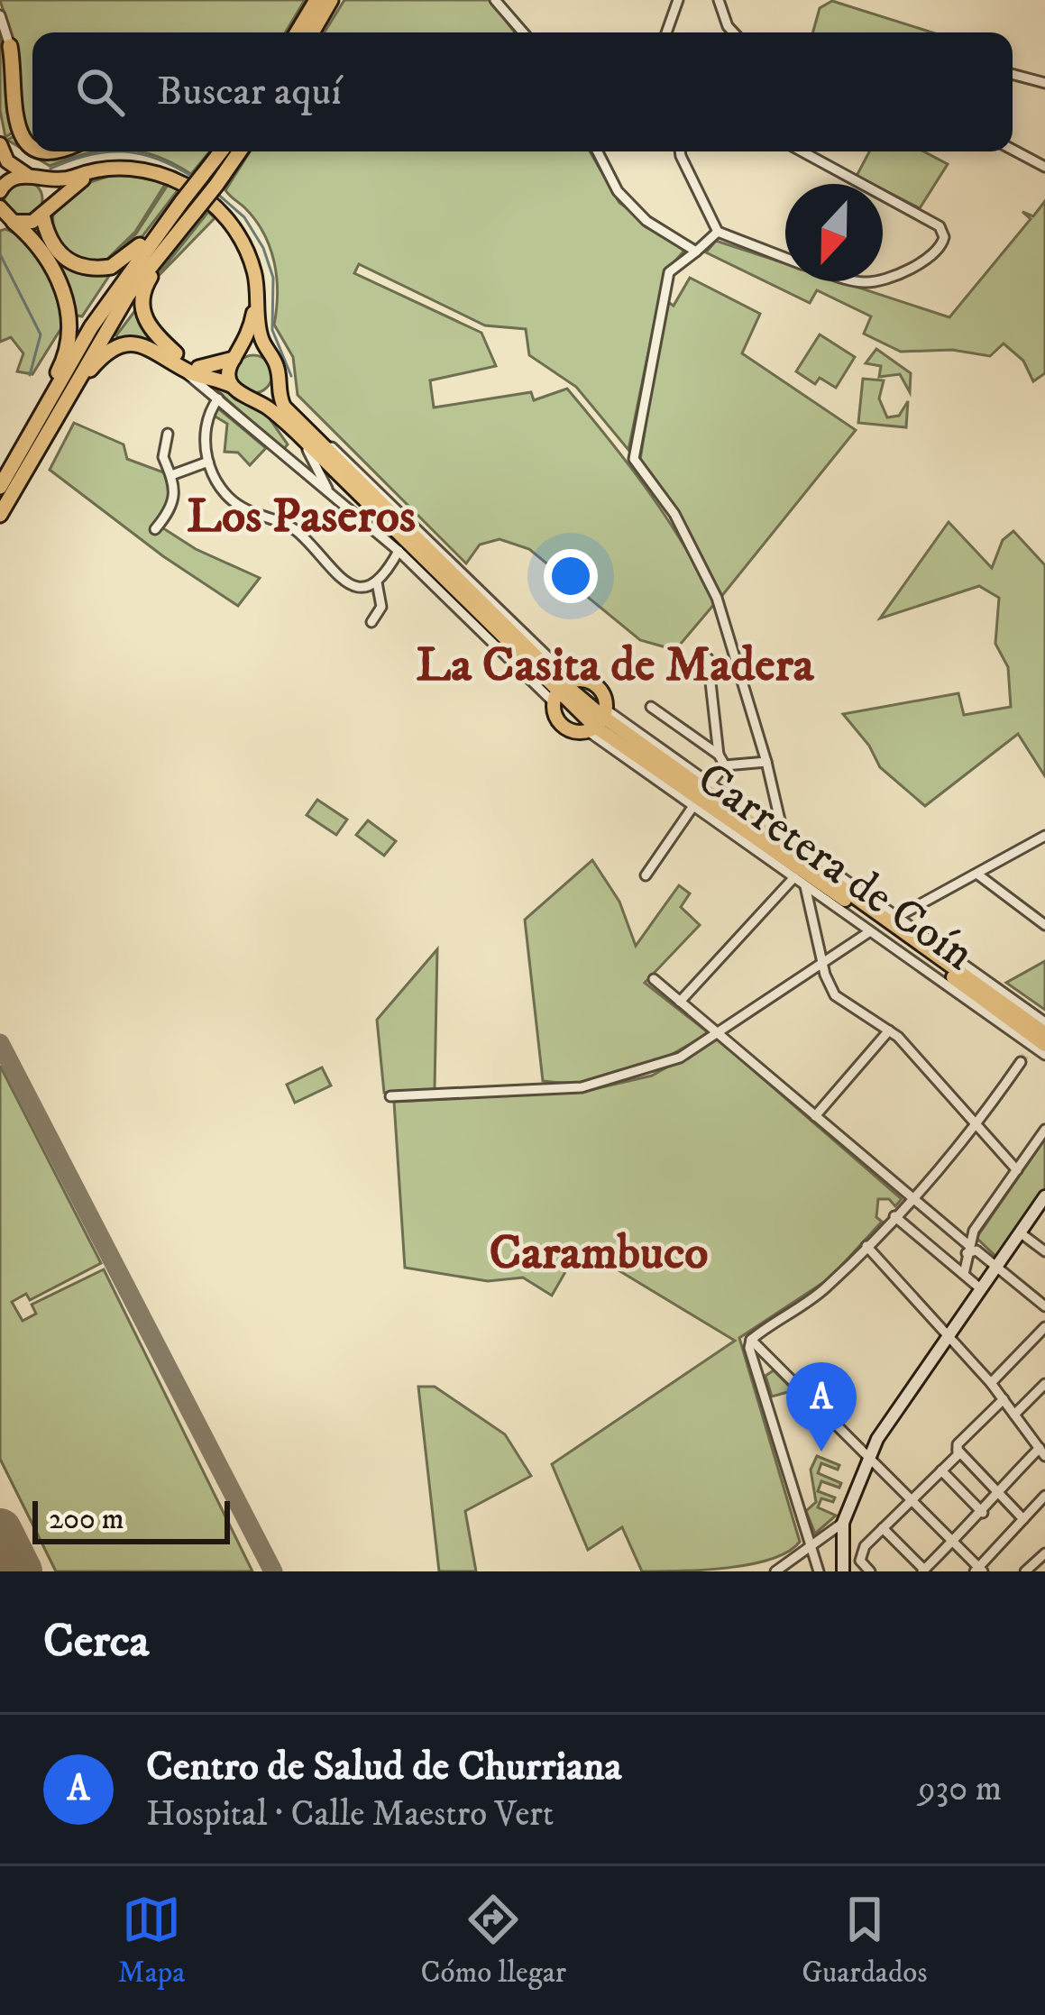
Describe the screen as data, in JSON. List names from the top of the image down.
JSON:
{
  "streets": {
    "main road": ["Carretera de Coín"]
  },
  "districts": ["Los Paseros", "La Casita de Madera", "Carambuco"],
  "scale_bar": "200 m",
  "north": "bottom",
  "page": {
    "search": "Buscar aquí",
    "pins": "A",
    "scale": "200 m",
    "heading": "Cerca",
    "list": [
      {
        "mark": "A",
        "name": "Centro de Salud de Churriana",
        "note": "Hospital · Calle Maestro Vert",
        "value": "930 m"
      }
    ],
    "nav": ["Mapa", "Cómo llegar", "Guardados"]
  }
}
